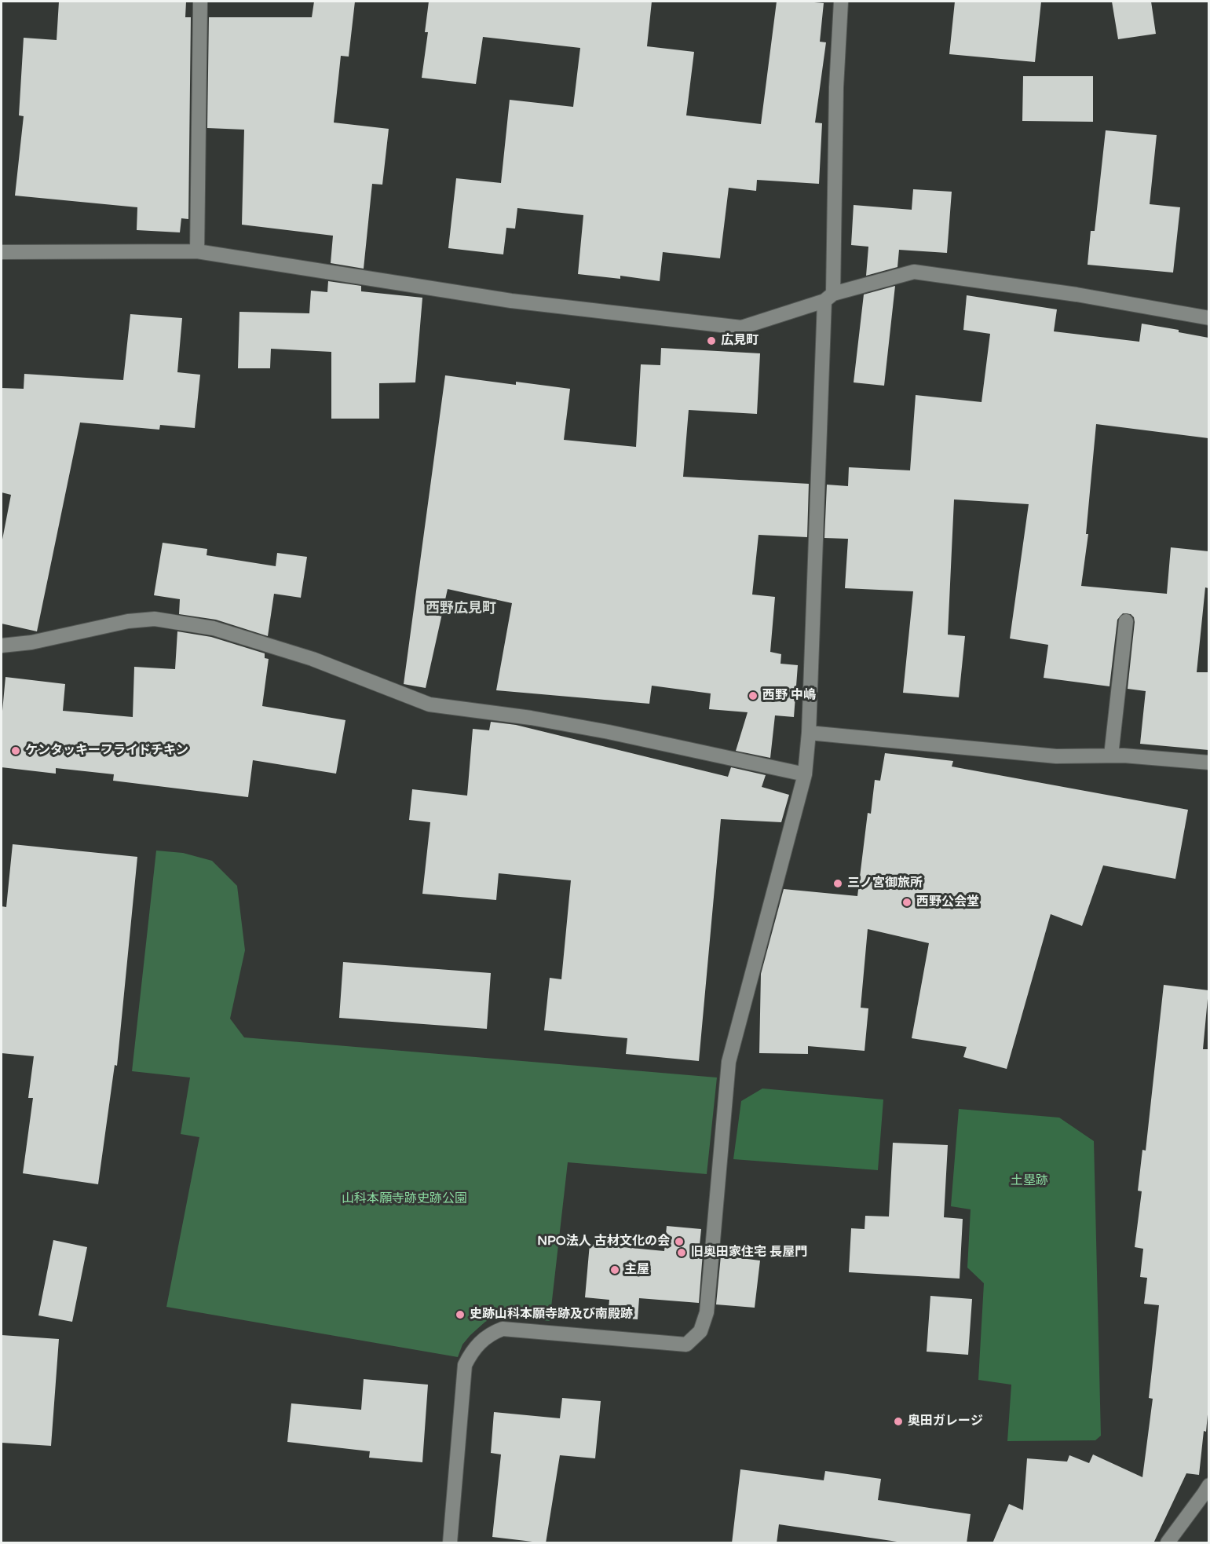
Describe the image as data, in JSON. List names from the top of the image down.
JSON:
{
  "districts": ["西野広見町"],
  "parks": ["土塁跡", "山科本願寺跡史跡公園"],
  "places": [
    "広見町",
    "西野 中嶋",
    "ケンタッキーフライドチキン",
    "三ノ宮御旅所",
    "西野公会堂",
    "NPO法人 古材文化の会",
    "旧奥田家住宅 長屋門",
    "主屋",
    "史跡山科本願寺跡及び南殿跡",
    "奥田ガレージ"
  ]
}
